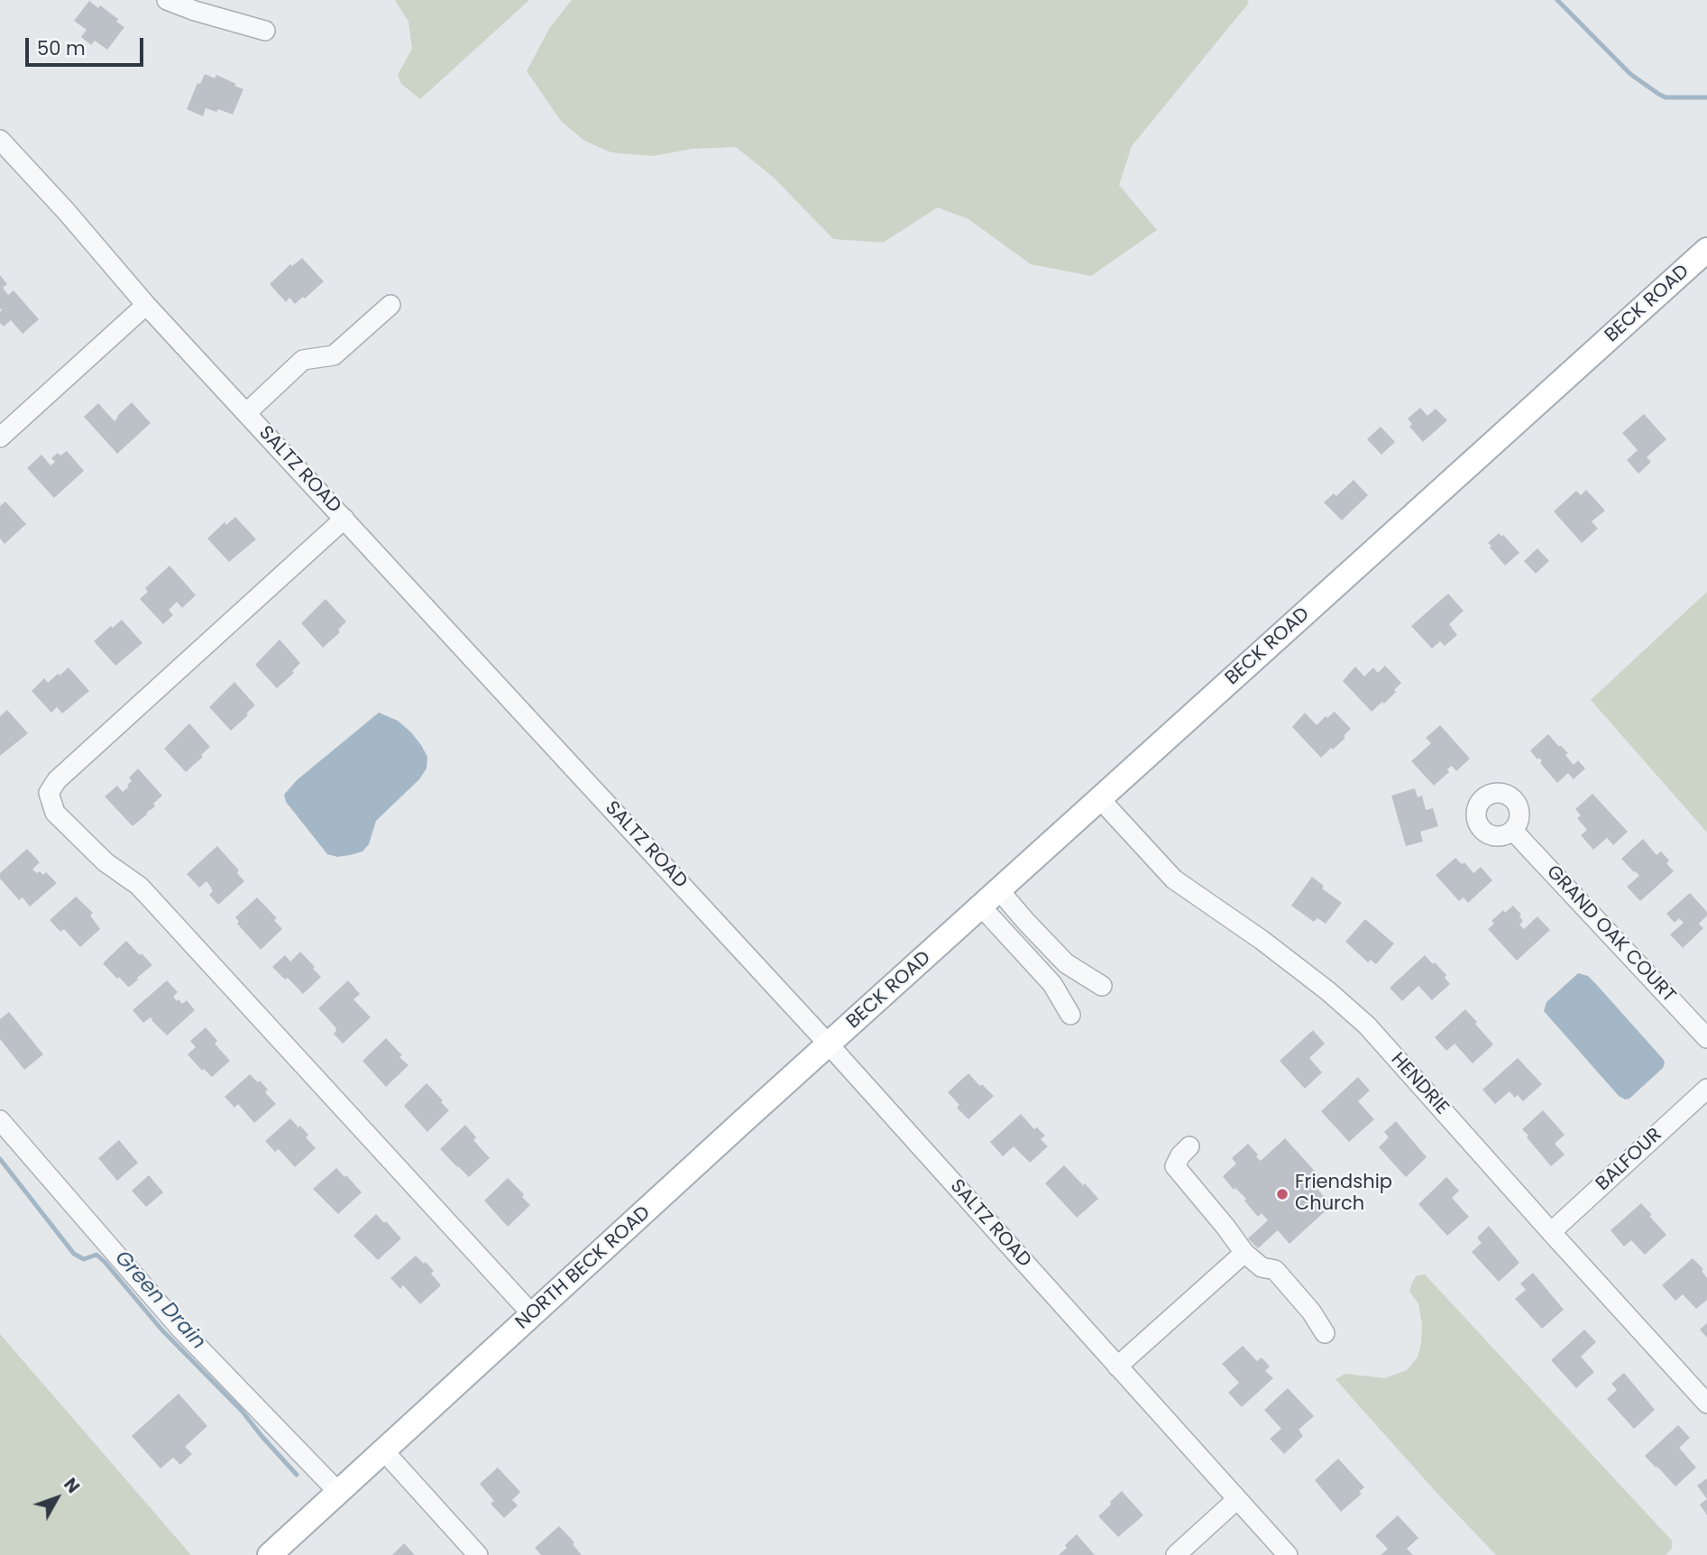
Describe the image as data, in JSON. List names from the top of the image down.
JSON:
{
  "streets": {
    "main road": ["BECK ROAD", "NORTH BECK ROAD"],
    "street": [
      "SALTZ ROAD",
      "GRAND OAK COURT",
      "HENDRIE",
      "BALFOUR"
    ]
  },
  "crossings": [
    ["BECK ROAD", "SALTZ ROAD"],
    ["BECK ROAD", "HENDRIE"],
    ["BECK ROAD", "NORTH BECK ROAD"],
    ["SALTZ ROAD", "NORTH BECK ROAD"],
    ["HENDRIE", "BALFOUR"]
  ],
  "water": ["Green Drain"],
  "places": ["Friendship Church"],
  "scale_bar": "50 m",
  "north": "top right"
}
